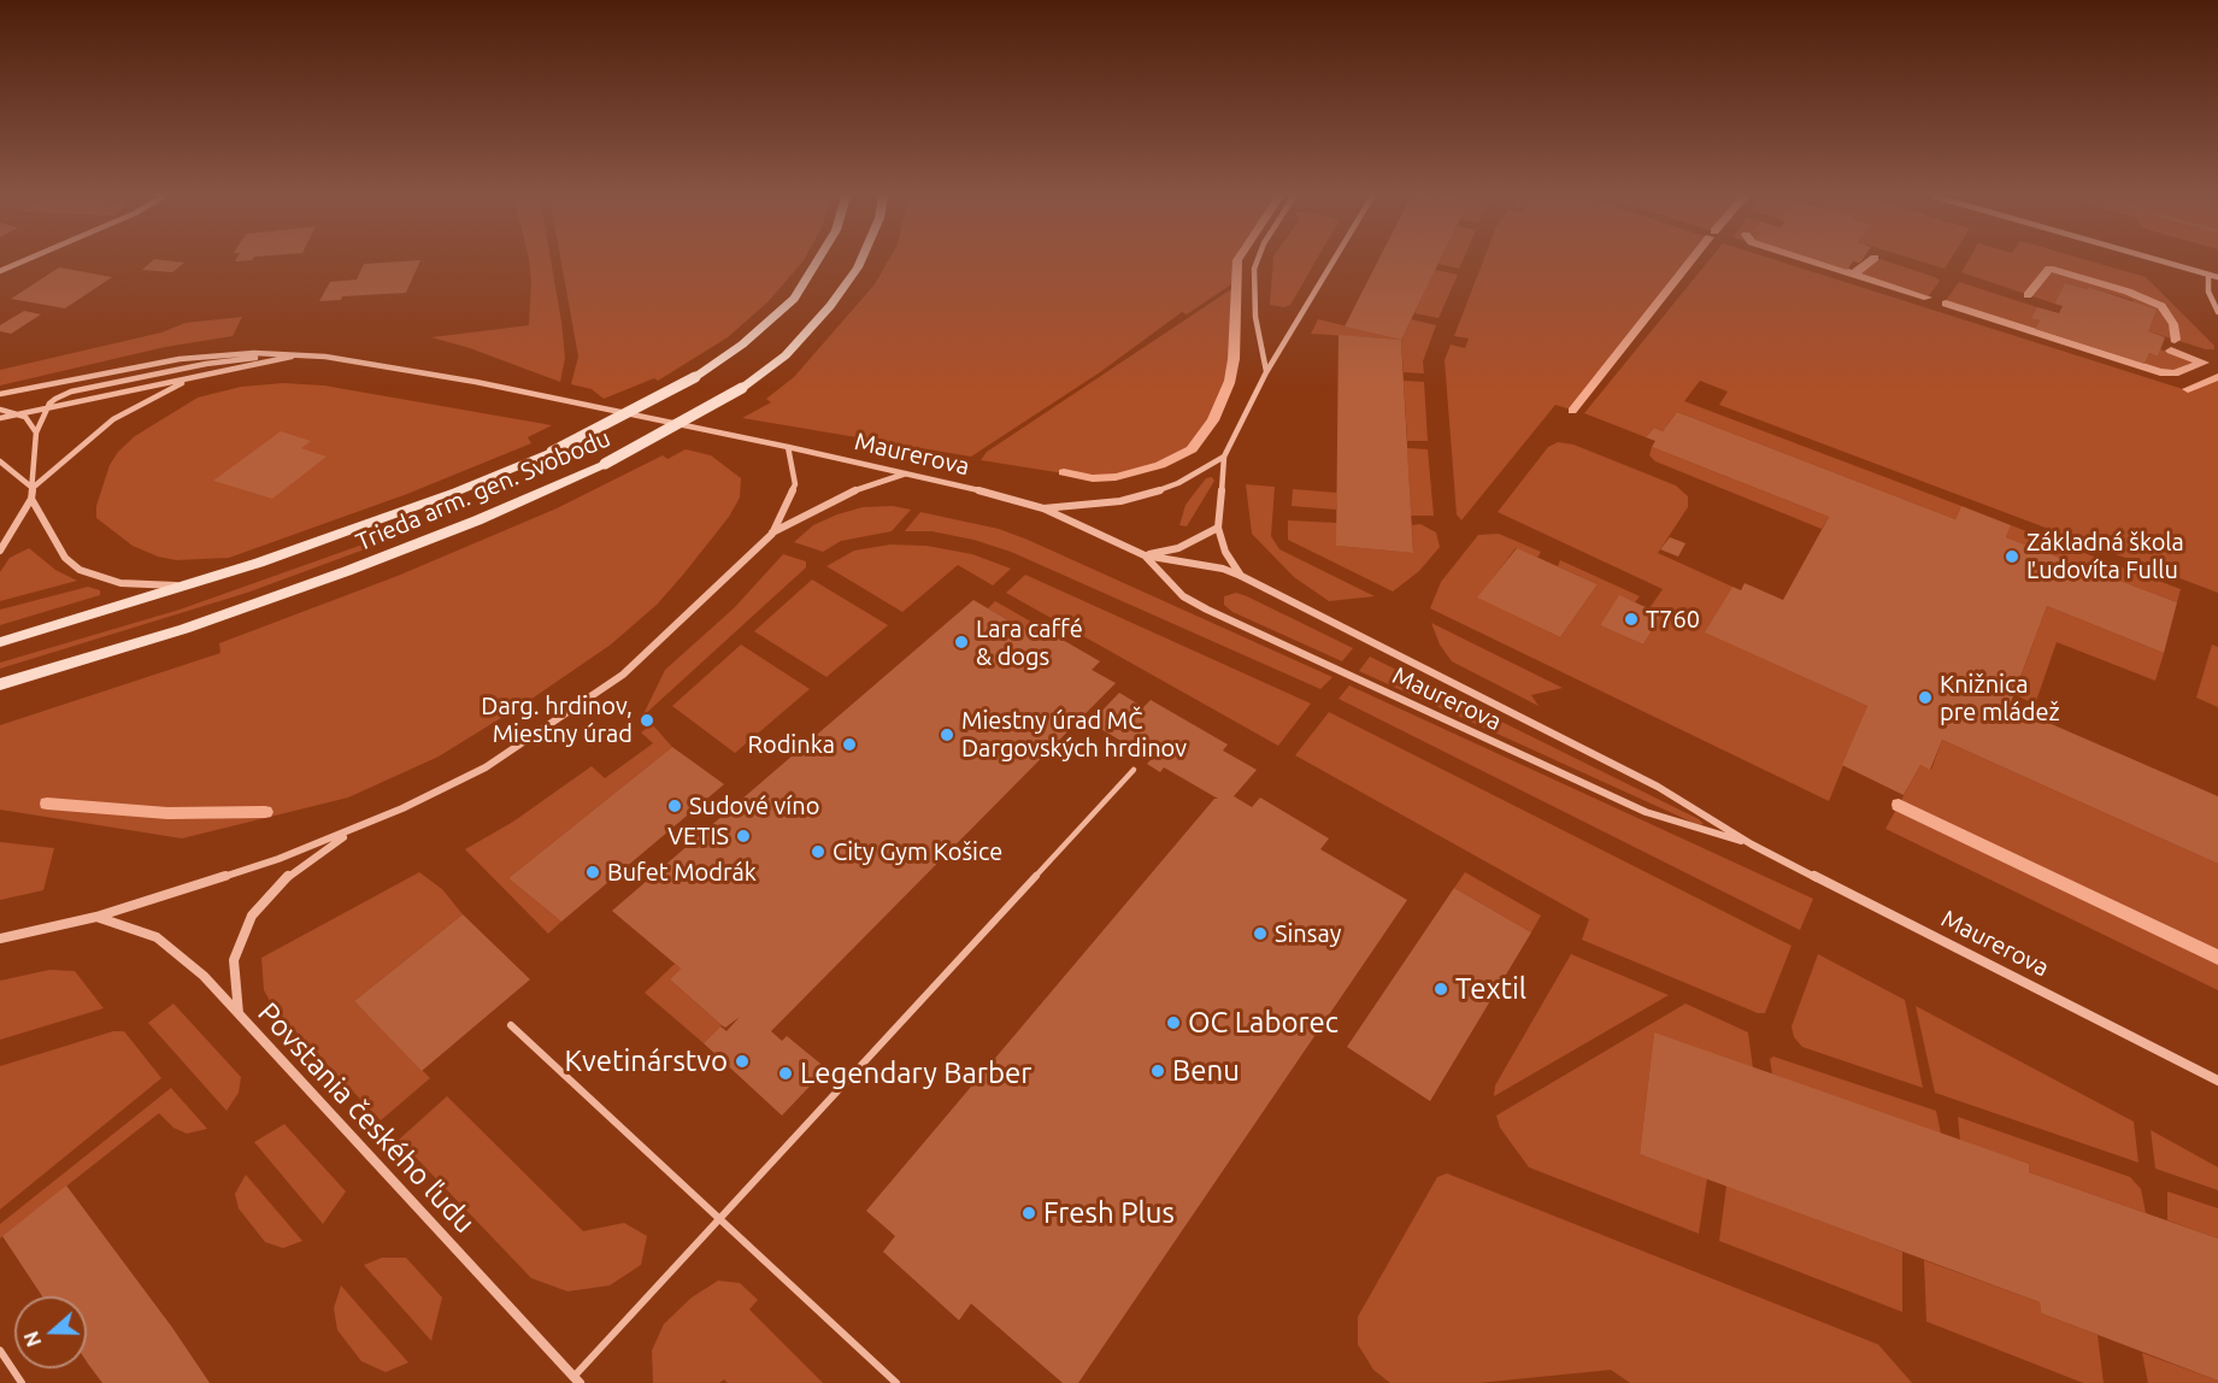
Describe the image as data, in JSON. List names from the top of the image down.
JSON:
{
  "streets": {
    "street": ["Maurerova", "Trieda arm. gen. Svobodu", "Povstania českého ľudu"]
  },
  "places": [
    "Základná škola Ľudovíta Fullu",
    "T760",
    "Lara caffé & dogs",
    "Knižnica pre mládež",
    "Darg. hrdinov, Miestny úrad",
    "Miestny úrad MČ Dargovských hrdinov",
    "Rodinka",
    "Sudové víno",
    "VETIS",
    "City Gym Košice",
    "Bufet Modrák",
    "Sinsay",
    "Textil",
    "OC Laborec",
    "Kvetinárstvo",
    "Benu",
    "Legendary Barber",
    "Fresh Plus"
  ],
  "north": "left"
}
